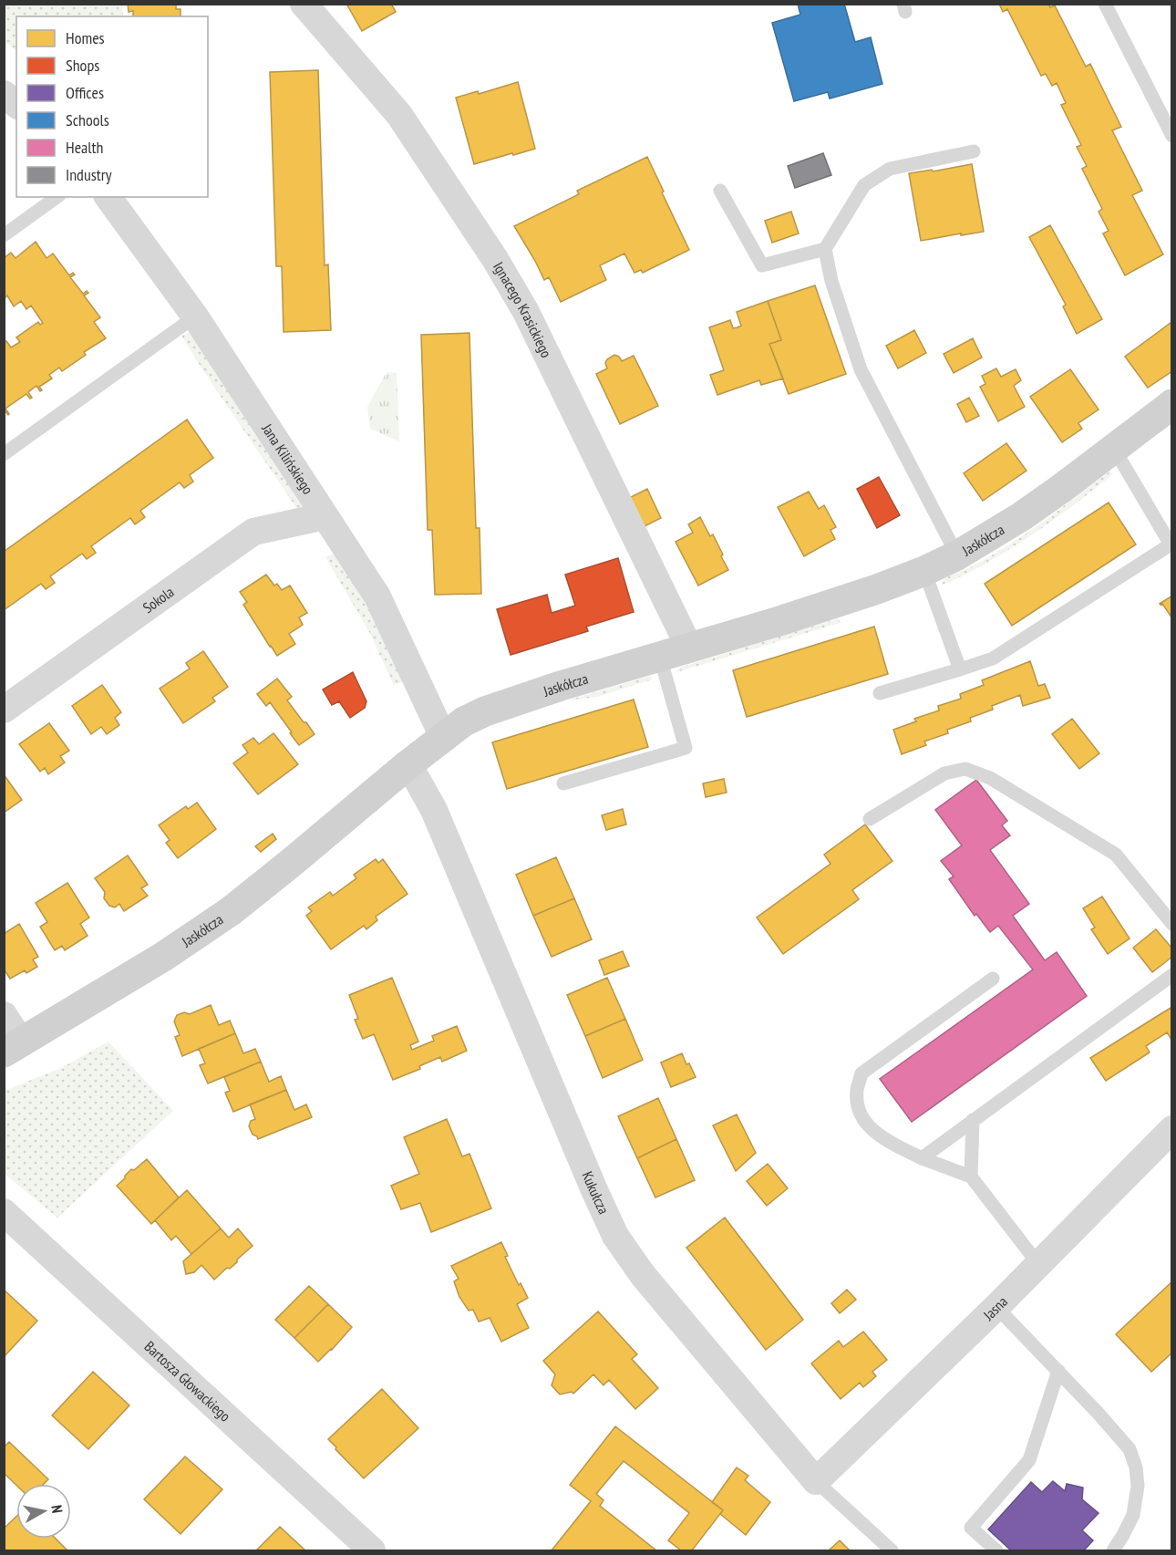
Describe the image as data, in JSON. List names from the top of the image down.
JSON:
{
  "streets": {
    "street": [
      "Ignacego Krasickiego",
      "Jana Kilińskiego",
      "Jaskółcza",
      "Sokola",
      "Kukułcza",
      "Jasna",
      "Bartosza Głowackiego"
    ]
  },
  "crossings": [
    ["Ignacego Krasickiego", "Jaskółcza"],
    ["Jana Kilińskiego", "Jaskółcza"],
    ["Jana Kilińskiego", "Sokola"],
    ["Jaskółcza", "Kukułcza"],
    ["Kukułcza", "Jasna"]
  ],
  "legend": [
    "Homes",
    "Shops",
    "Offices",
    "Schools",
    "Health",
    "Industry"
  ],
  "north": "right"
}
